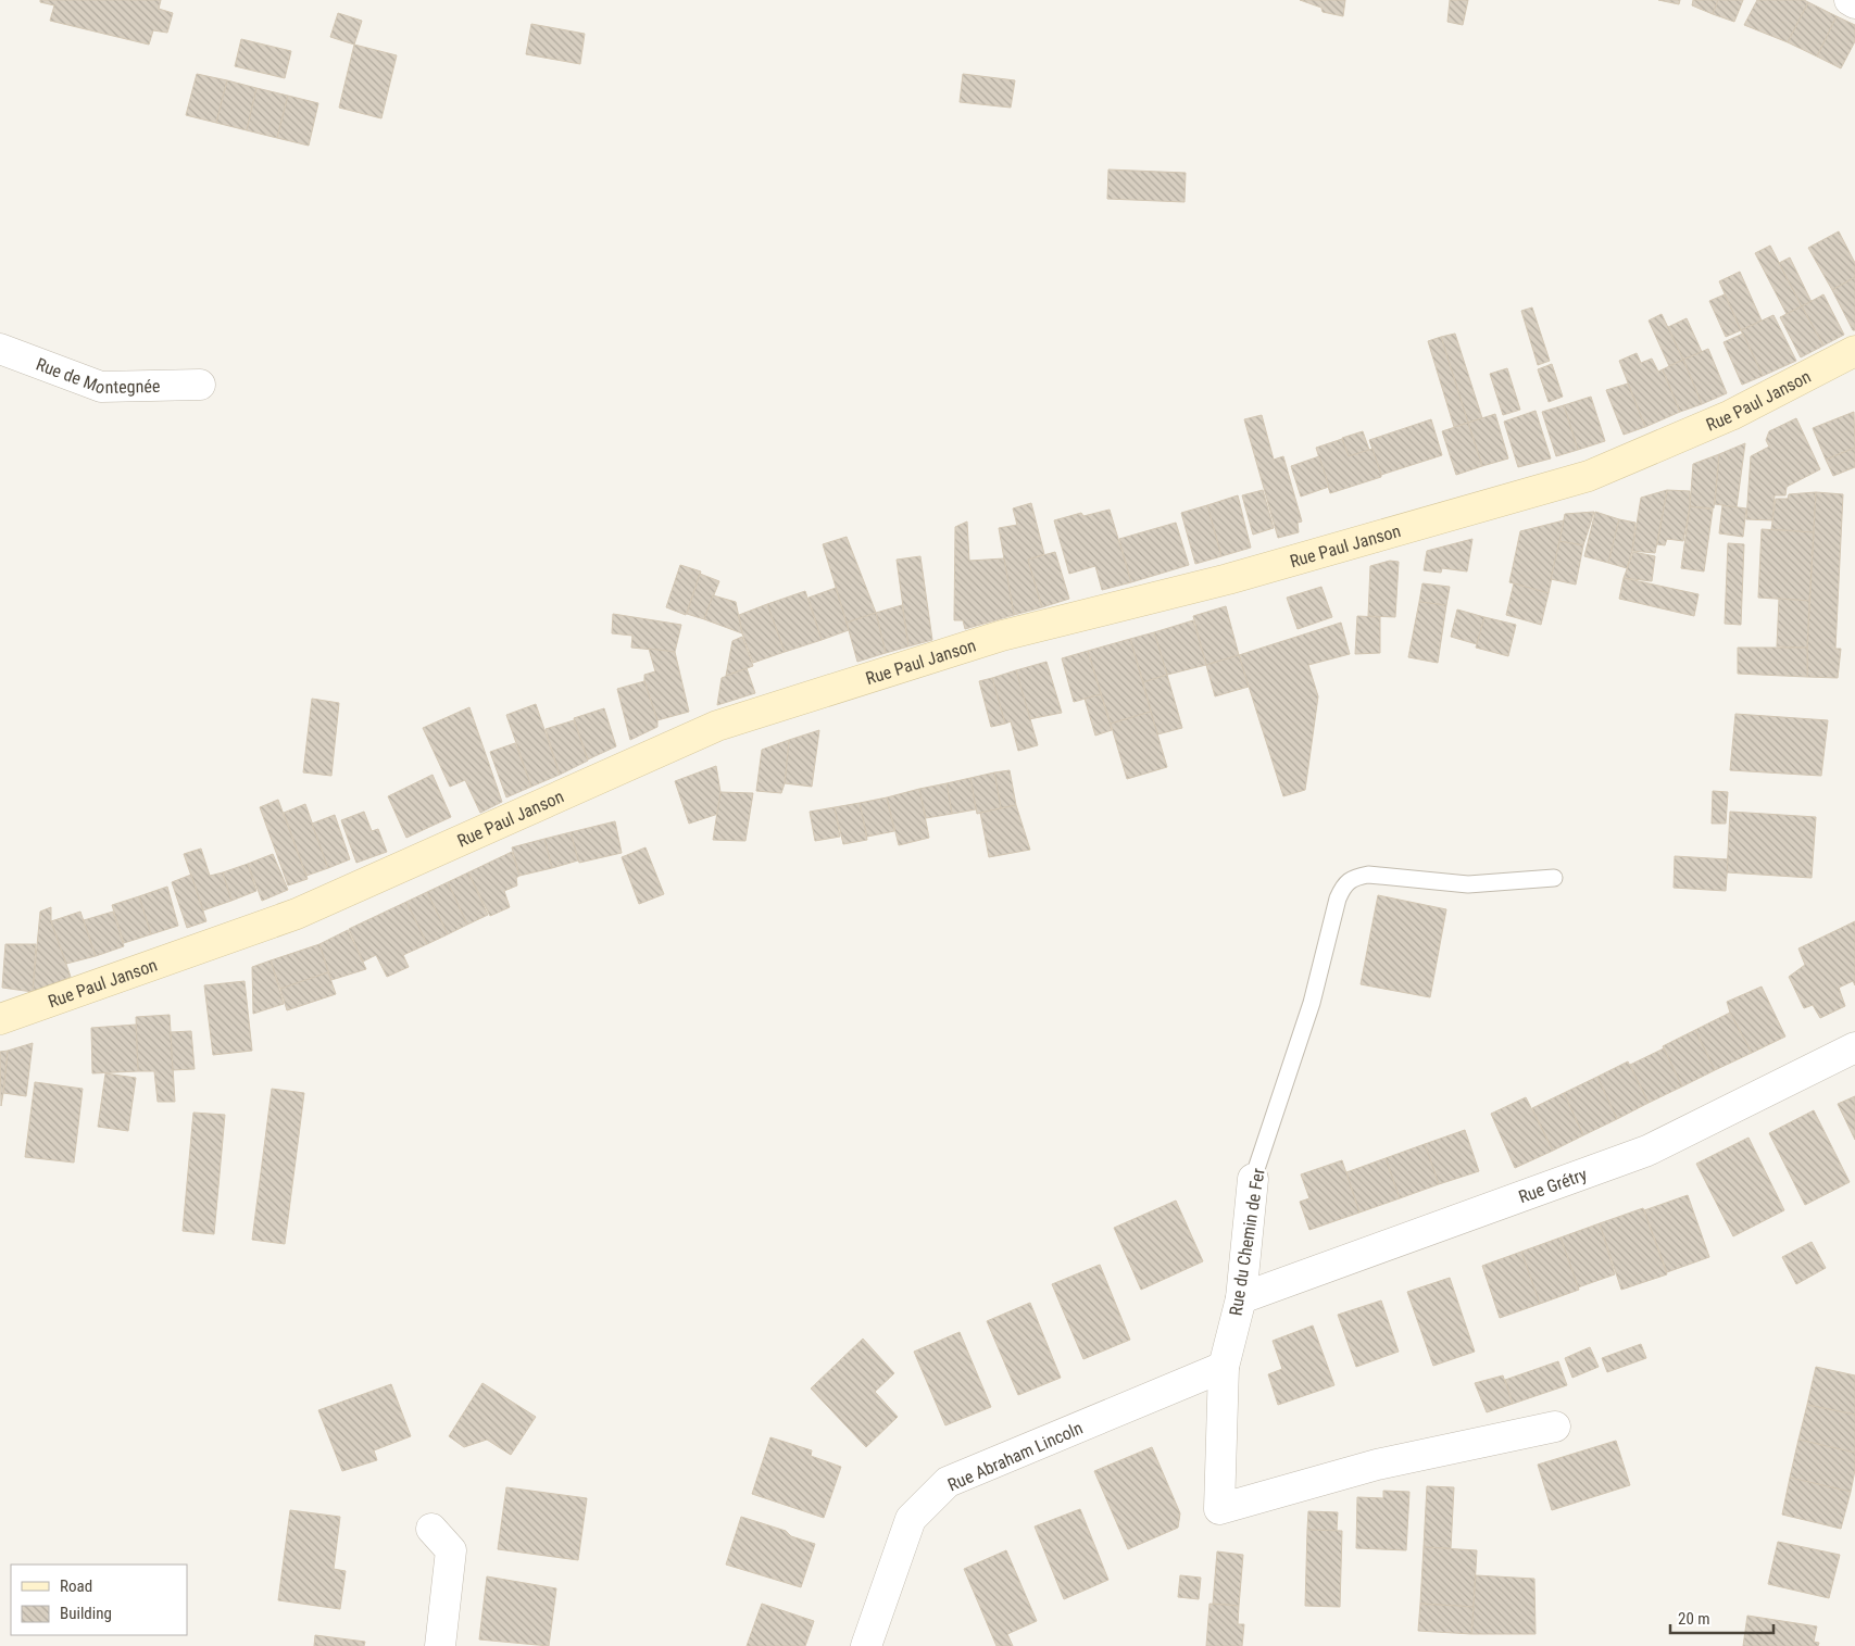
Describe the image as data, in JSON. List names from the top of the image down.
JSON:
{
  "streets": {
    "street": [
      "Rue de Montegnée",
      "Rue Paul Janson",
      "Rue Grétry",
      "Rue du Chemin de Fer",
      "Rue Abraham Lincoln"
    ]
  },
  "crossings": [
    ["Rue Grétry", "Rue du Chemin de Fer"],
    ["Rue du Chemin de Fer", "Rue Abraham Lincoln"]
  ],
  "legend": ["Road", "Building"],
  "scale_bar": "20 m"
}
